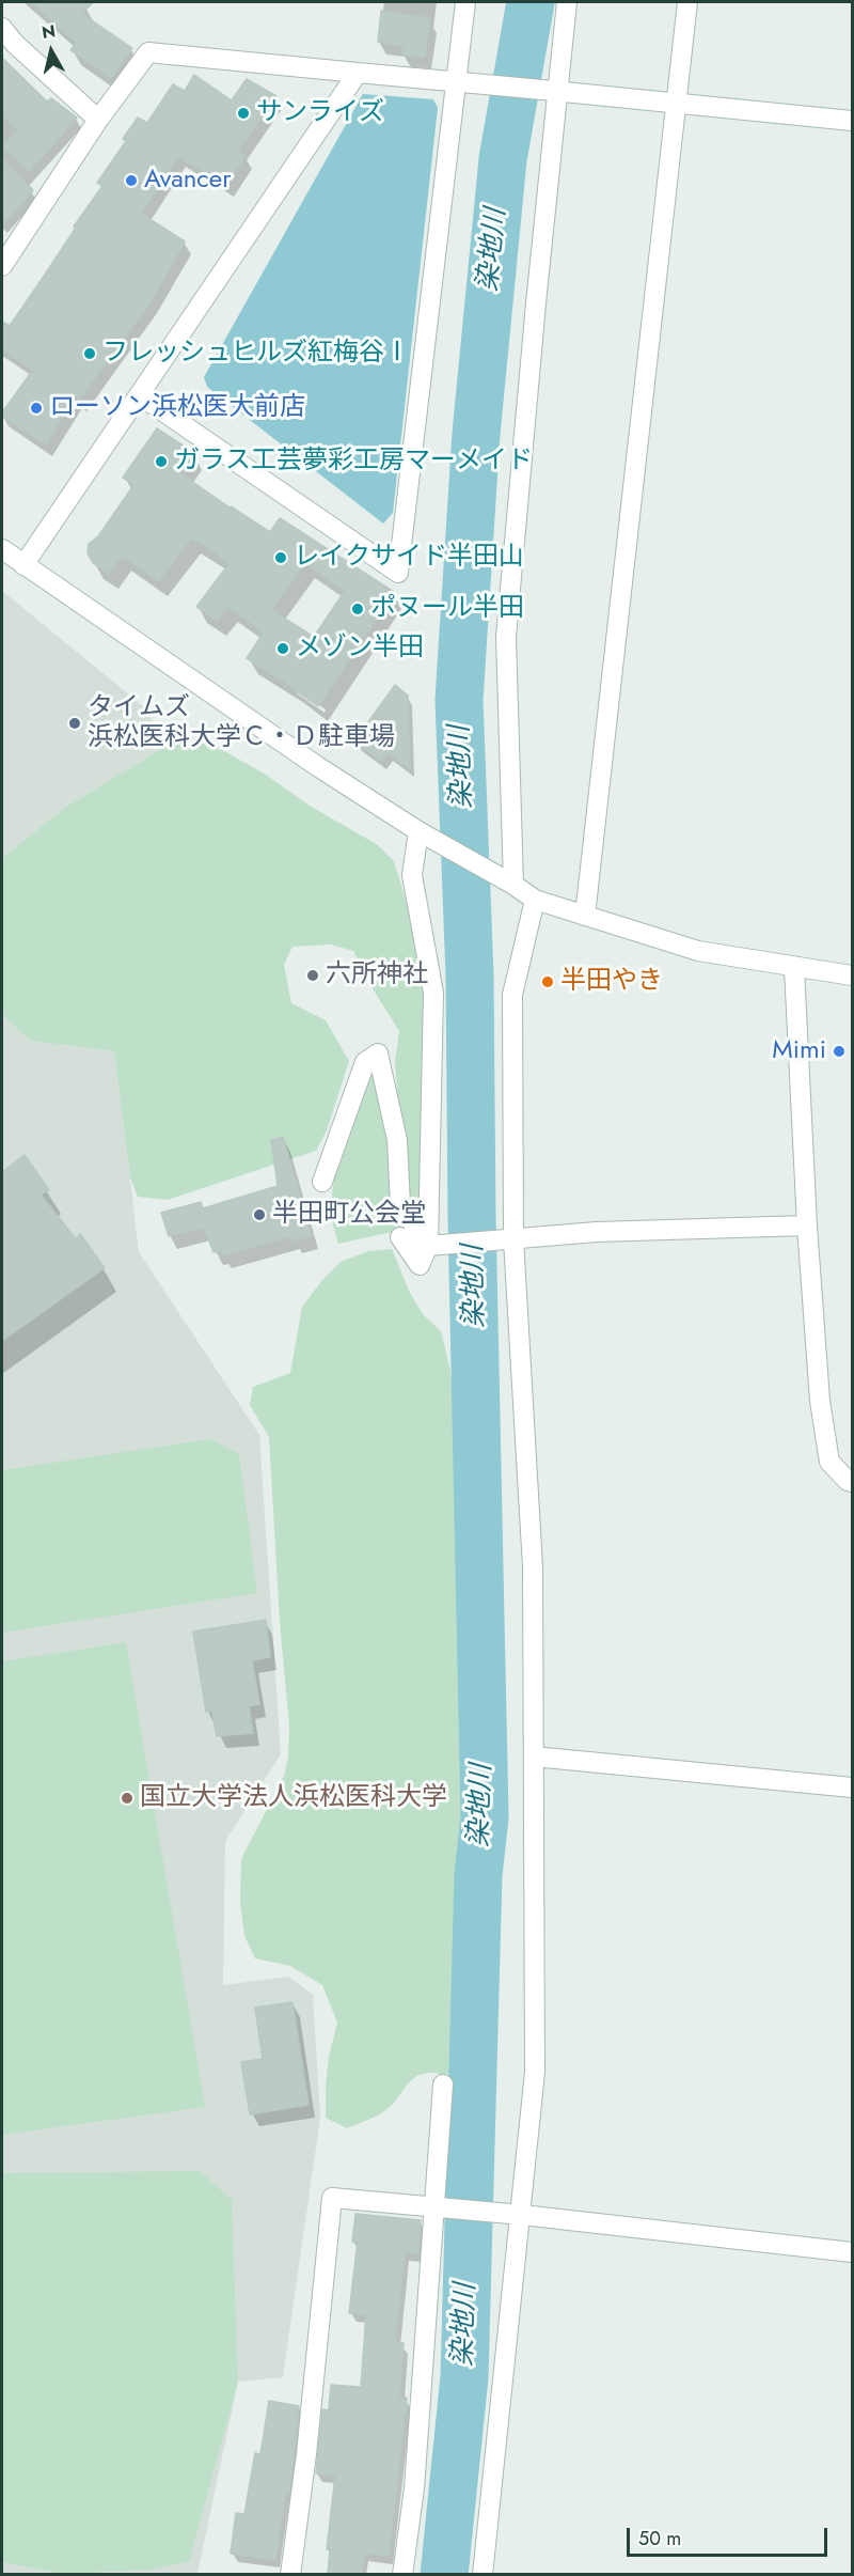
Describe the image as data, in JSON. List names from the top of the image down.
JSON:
{
  "water": ["染地川"],
  "places": [
    "サンライズ",
    "Avancer",
    "フレッシュヒルズ紅梅谷Ⅰ",
    "ローソン浜松医大前店",
    "ガラス工芸夢彩工房マーメイド",
    "レイクサイド半田山",
    "ポヌール半田",
    "メゾン半田",
    "タイムズ 浜松医科大学Ｃ・Ｄ駐車場",
    "六所神社",
    "半田やき",
    "Mimi",
    "半田町公会堂",
    "国立大学法人浜松医科大学"
  ],
  "scale_bar": "50 m",
  "north": "top"
}
